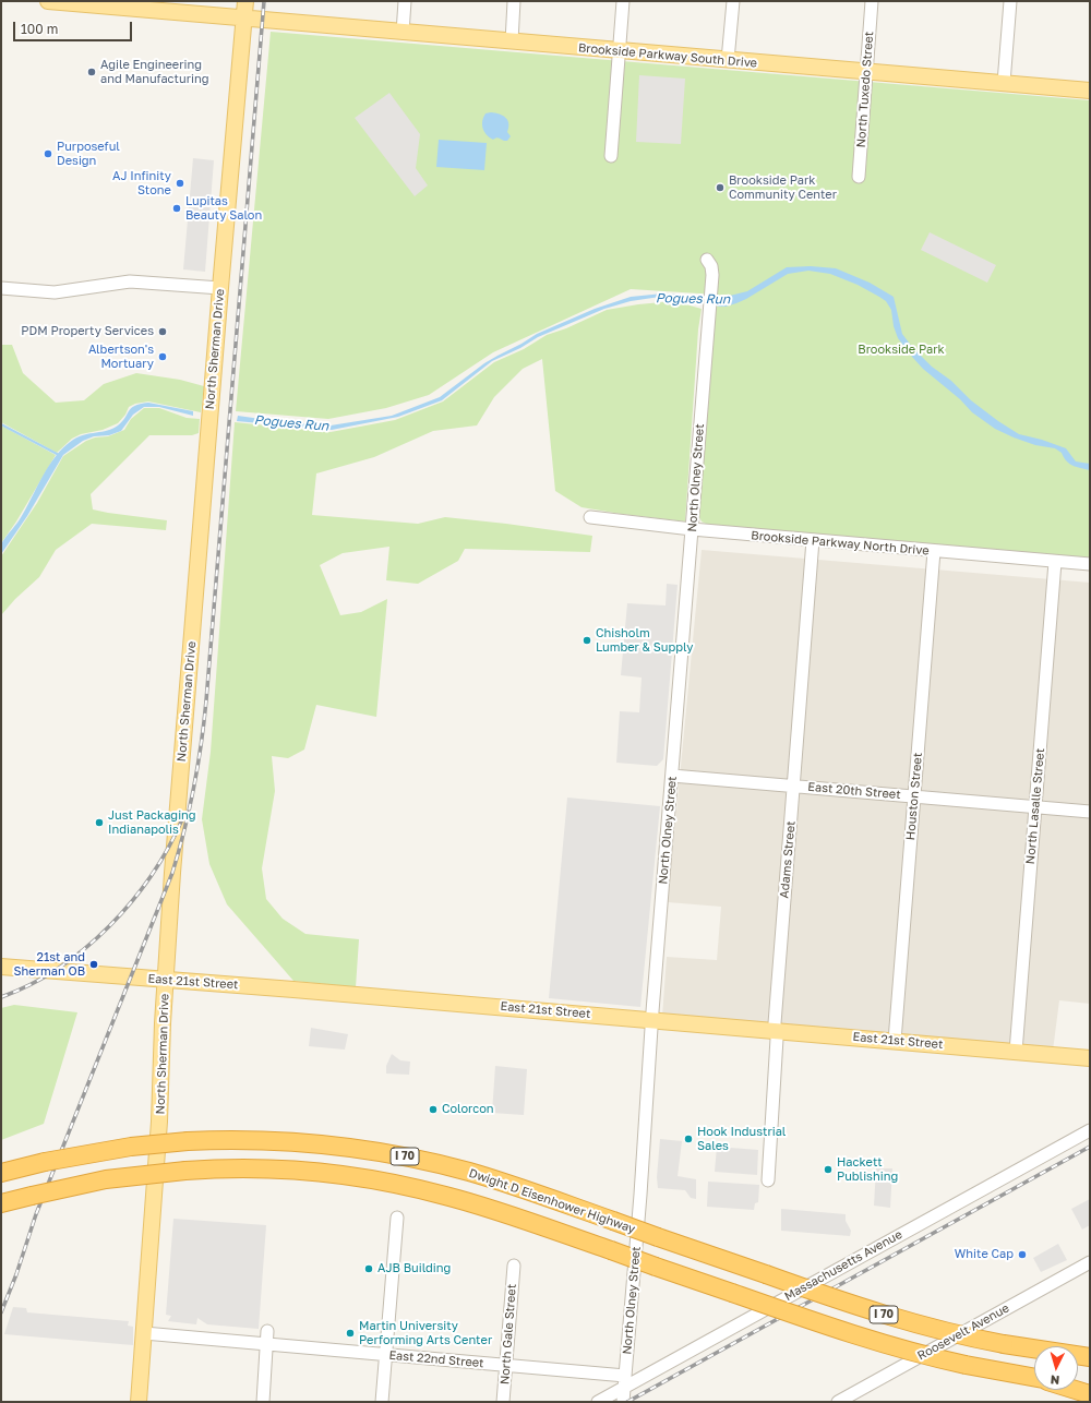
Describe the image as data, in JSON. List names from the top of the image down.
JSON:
{
  "streets": {
    "highway": ["I 70", "Dwight D Eisenhower Highway"],
    "main road": ["Brookside Parkway South Drive", "North Sherman Drive", "East 21st Street"],
    "street": [
      "North Tuxedo Street",
      "North Olney Street",
      "Brookside Parkway North Drive",
      "East 20th Street",
      "Houston Street",
      "North Lasalle Street",
      "Adams Street",
      "Massachusetts Avenue",
      "Roosevelt Avenue",
      "North Gale Street",
      "East 22nd Street"
    ]
  },
  "crossings": [
    ["Brookside Parkway South Drive", "North Tuxedo Street"],
    ["Brookside Parkway South Drive", "North Sherman Drive"],
    ["North Sherman Drive", "East 21st Street"],
    ["North Sherman Drive", "East 22nd Street"],
    ["North Olney Street", "Brookside Parkway North Drive"],
    ["North Olney Street", "East 20th Street"],
    ["North Olney Street", "East 21st Street"],
    ["North Olney Street", "Massachusetts Avenue"],
    ["North Olney Street", "East 22nd Street"],
    ["Brookside Parkway North Drive", "Houston Street"],
    ["Brookside Parkway North Drive", "North Lasalle Street"],
    ["Brookside Parkway North Drive", "Adams Street"],
    ["East 20th Street", "Houston Street"],
    ["East 20th Street", "North Lasalle Street"],
    ["East 20th Street", "Adams Street"],
    ["Houston Street", "East 21st Street"],
    ["North Lasalle Street", "East 21st Street"],
    ["Adams Street", "East 21st Street"],
    ["Massachusetts Avenue", "East 22nd Street"],
    ["North Gale Street", "East 22nd Street"]
  ],
  "water": ["Pogues Run"],
  "parks": ["Brookside Park"],
  "places": [
    "Agile Engineering and Manufacturing",
    "Purposeful Design",
    "AJ Infinity Stone",
    "Brookside Park Community Center",
    "Lupitas Beauty Salon",
    "PDM Property Services",
    "Albertson's Mortuary",
    "Chisholm Lumber & Supply",
    "Just Packaging Indianapolis",
    "21st and Sherman OB",
    "Colorcon",
    "Hook Industrial Sales",
    "Hackett Publishing",
    "White Cap",
    "AJB Building",
    "Martin University Performing Arts Center"
  ],
  "scale_bar": "100 m",
  "north": "bottom"
}
